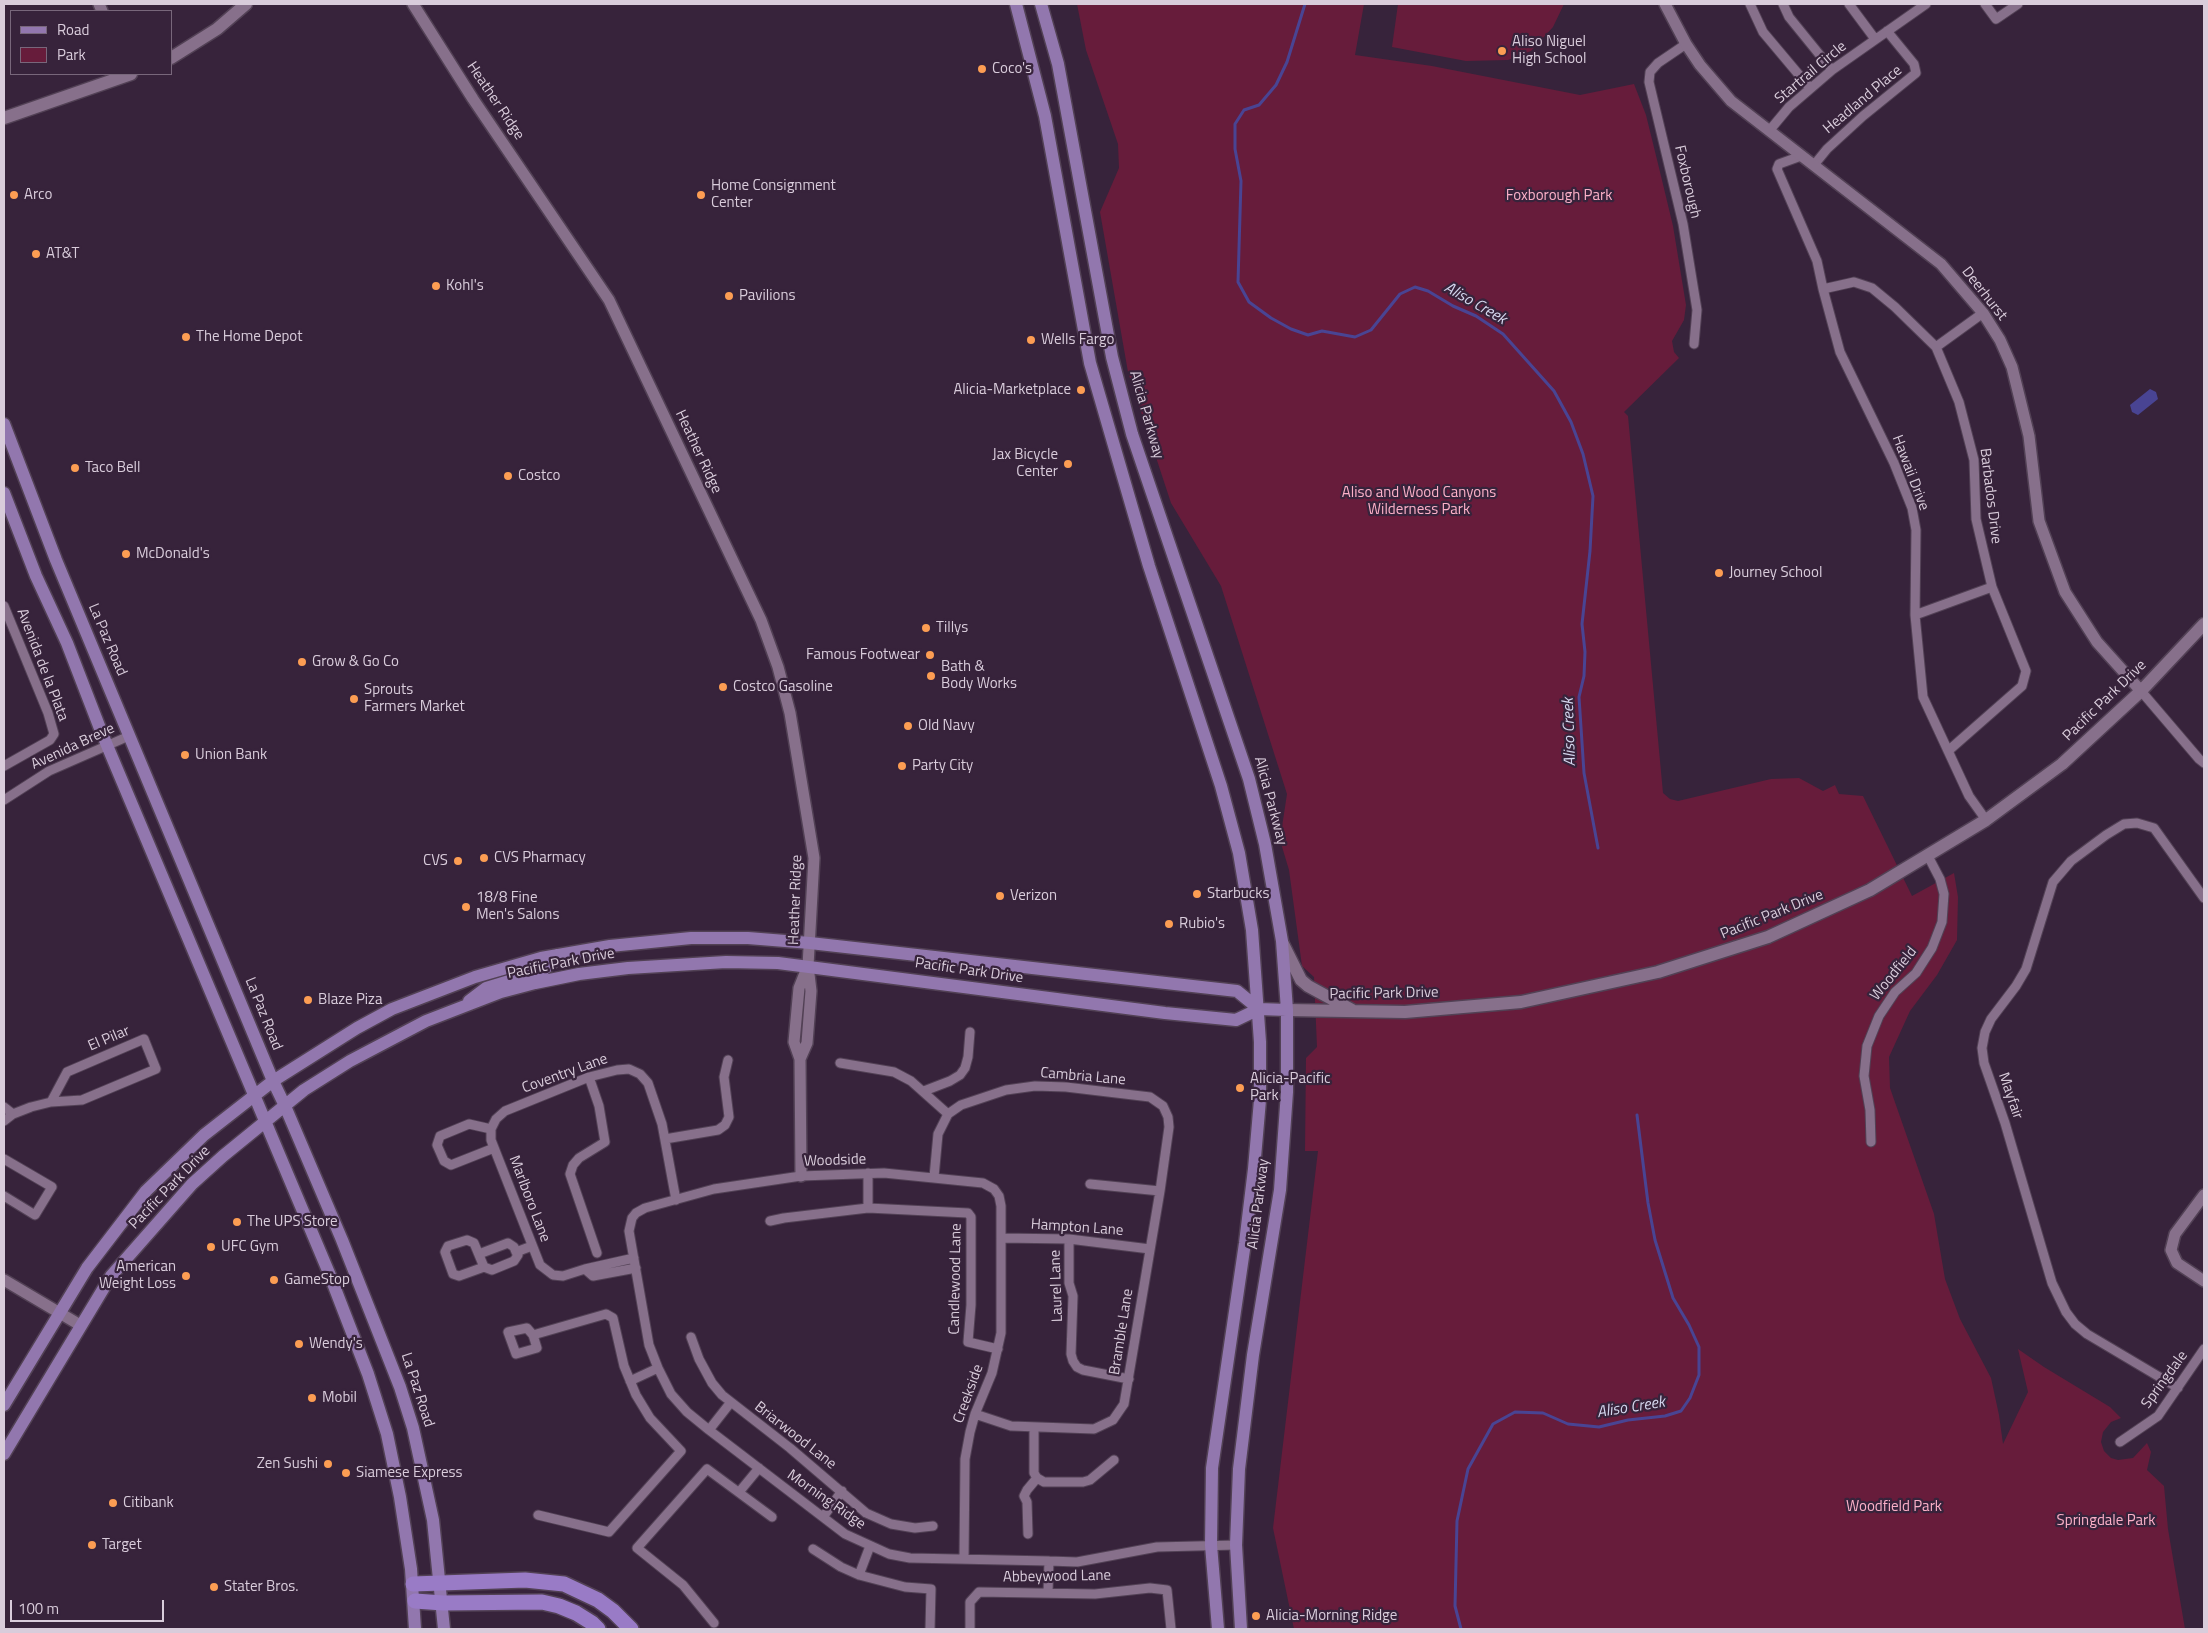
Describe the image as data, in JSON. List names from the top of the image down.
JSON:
{
  "streets": {
    "main road": ["Alicia Parkway", "La Paz Road", "Pacific Park Drive"],
    "street": [
      "Startrail Circle",
      "Headland Place",
      "Heather Ridge",
      "Foxborough",
      "Deerhurst",
      "Hawaii Drive",
      "Barbados Drive",
      "Avenida de la Plata",
      "Avenida Breve",
      "Woodfield",
      "El Pilar",
      "Coventry Lane",
      "Cambria Lane",
      "Mayfair",
      "Woodside",
      "Marlboro Lane",
      "Hampton Lane",
      "Candlewood Lane",
      "Laurel Lane",
      "Bramble Lane",
      "Springdale",
      "Creekside",
      "Briarwood Lane",
      "Morning Ridge",
      "Abbeywood Lane"
    ]
  },
  "crossings": [
    ["Startrail Circle", "Headland Place"],
    ["Startrail Circle", "Deerhurst"],
    ["Headland Place", "Deerhurst"],
    ["Heather Ridge", "Pacific Park Drive"],
    ["Heather Ridge", "Woodside"],
    ["Foxborough", "Deerhurst"],
    ["Deerhurst", "Hawaii Drive"],
    ["Deerhurst", "Pacific Park Drive"],
    ["Alicia Parkway", "Pacific Park Drive"],
    ["Alicia Parkway", "Morning Ridge"],
    ["Hawaii Drive", "Barbados Drive"],
    ["Hawaii Drive", "Pacific Park Drive"],
    ["La Paz Road", "Pacific Park Drive"],
    ["La Paz Road", "Avenida Breve"],
    ["Pacific Park Drive", "Woodfield"],
    ["Coventry Lane", "Woodside"],
    ["Coventry Lane", "Marlboro Lane"],
    ["Cambria Lane", "Bramble Lane"],
    ["Mayfair", "Springdale"],
    ["Woodside", "Hampton Lane"],
    ["Woodside", "Creekside"],
    ["Woodside", "Morning Ridge"],
    ["Marlboro Lane", "Morning Ridge"],
    ["Hampton Lane", "Laurel Lane"],
    ["Hampton Lane", "Bramble Lane"],
    ["Hampton Lane", "Creekside"],
    ["Candlewood Lane", "Creekside"],
    ["Laurel Lane", "Bramble Lane"],
    ["Bramble Lane", "Creekside"],
    ["Creekside", "Morning Ridge"],
    ["Briarwood Lane", "Morning Ridge"]
  ],
  "water": ["Aliso Creek"],
  "parks": [
    "Foxborough Park",
    "Aliso and Wood Canyons Wilderness Park",
    "Woodfield Park",
    "Springdale Park"
  ],
  "places": [
    "Aliso Niguel High School",
    "Coco's",
    "Arco",
    "Home Consignment Center",
    "AT&T",
    "Kohl's",
    "Pavilions",
    "The Home Depot",
    "Wells Fargo",
    "Alicia-Marketplace",
    "Jax Bicycle Center",
    "Taco Bell",
    "Costco",
    "McDonald's",
    "Journey School",
    "Tillys",
    "Famous Footwear",
    "Grow & Go Co",
    "Bath & Body Works",
    "Costco Gasoline",
    "Sprouts Farmers Market",
    "Old Navy",
    "Union Bank",
    "Party City",
    "CVS Pharmacy",
    "CVS",
    "Starbucks",
    "Verizon",
    "18/8 Fine Men's Salons",
    "Rubio's",
    "Blaze Piza",
    "Alicia-Pacific Park",
    "The UPS Store",
    "UFC Gym",
    "American Weight Loss",
    "GameStop",
    "Wendy's",
    "Mobil",
    "Zen Sushi",
    "Siamese Express",
    "Citibank",
    "Target",
    "Stater Bros.",
    "Alicia-Morning Ridge"
  ],
  "legend": ["Road", "Park"],
  "scale_bar": "100 m"
}
